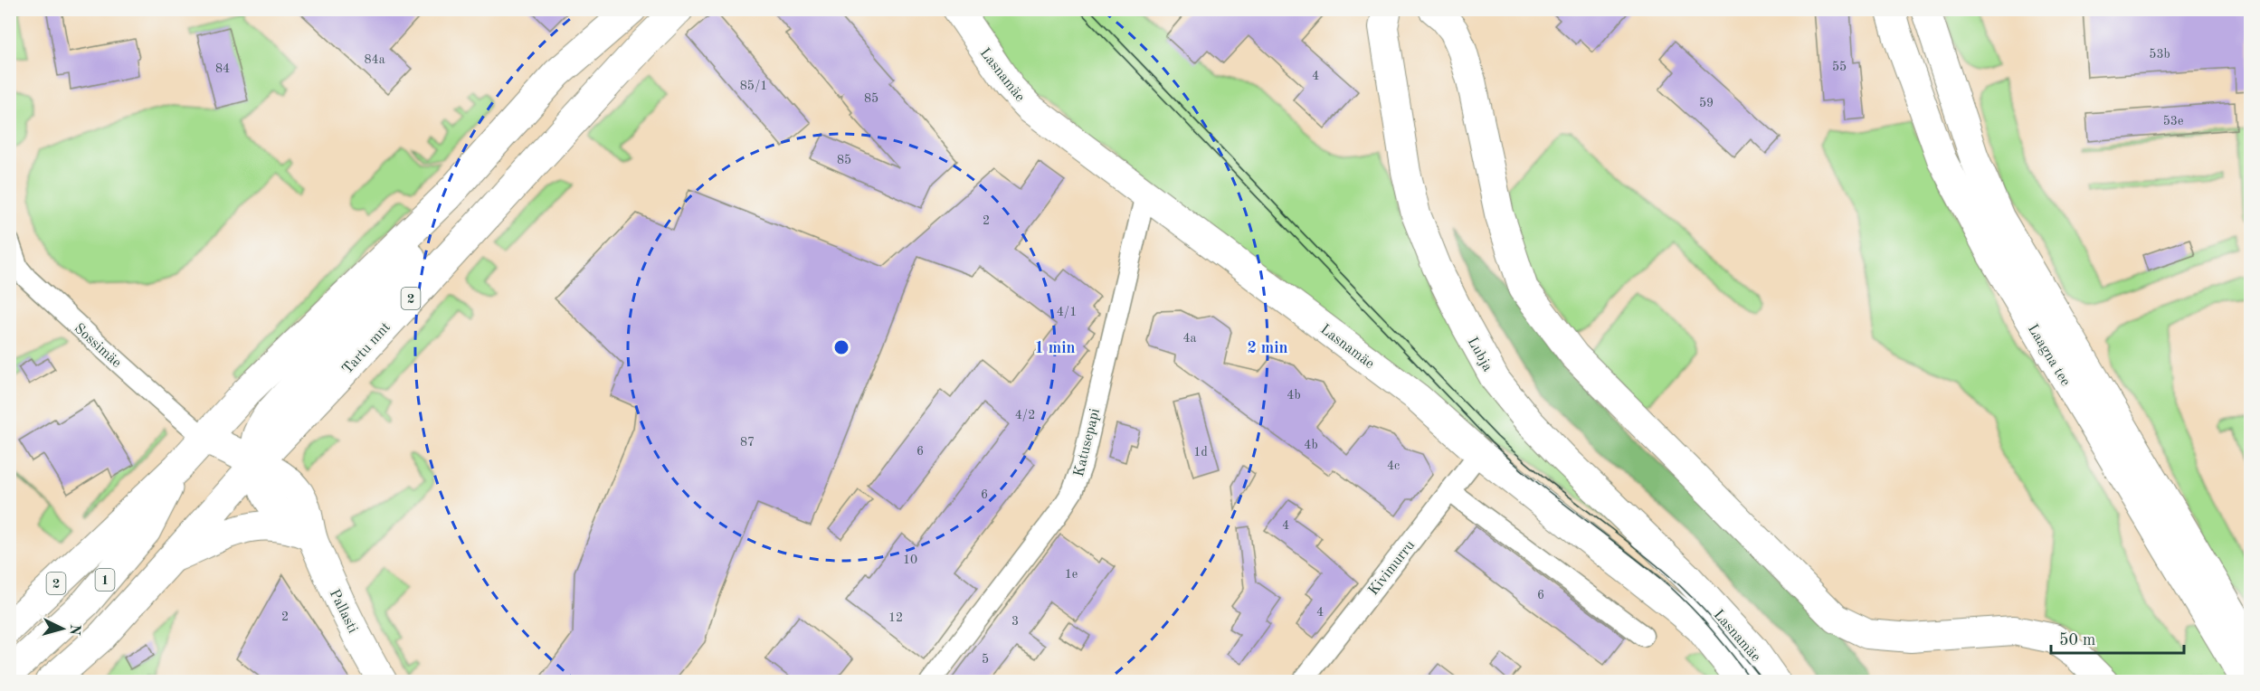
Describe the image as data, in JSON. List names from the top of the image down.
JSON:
{
  "streets": {
    "main road": ["2", "Tartu mnt", "1"],
    "street": [
      "Lasnamäe",
      "Sossimäe",
      "Lubja",
      "Laagna tee",
      "Katusepapi",
      "Kivimurru",
      "Pallasti"
    ]
  },
  "crossings": [
    ["Lasnamäe", "Lubja"],
    ["Lasnamäe", "Katusepapi"],
    ["Lasnamäe", "Kivimurru"],
    ["2", "Sossimäe"],
    ["2", "1"],
    ["Tartu mnt", "Pallasti"]
  ],
  "house_numbers": [
    "53b",
    "84a",
    "55",
    "84",
    "4",
    "85/1",
    "85",
    "59",
    "53e",
    "85",
    "2",
    "4/1",
    "4a",
    "4b",
    "4/2",
    "87",
    "4b",
    "6",
    "1d",
    "4c",
    "6",
    "4",
    "10",
    "1e",
    "6",
    "4",
    "2",
    "12",
    "3",
    "5"
  ],
  "scale_bar": "50 m",
  "north": "right",
  "rings": ["1 min", "2 min"]
}
